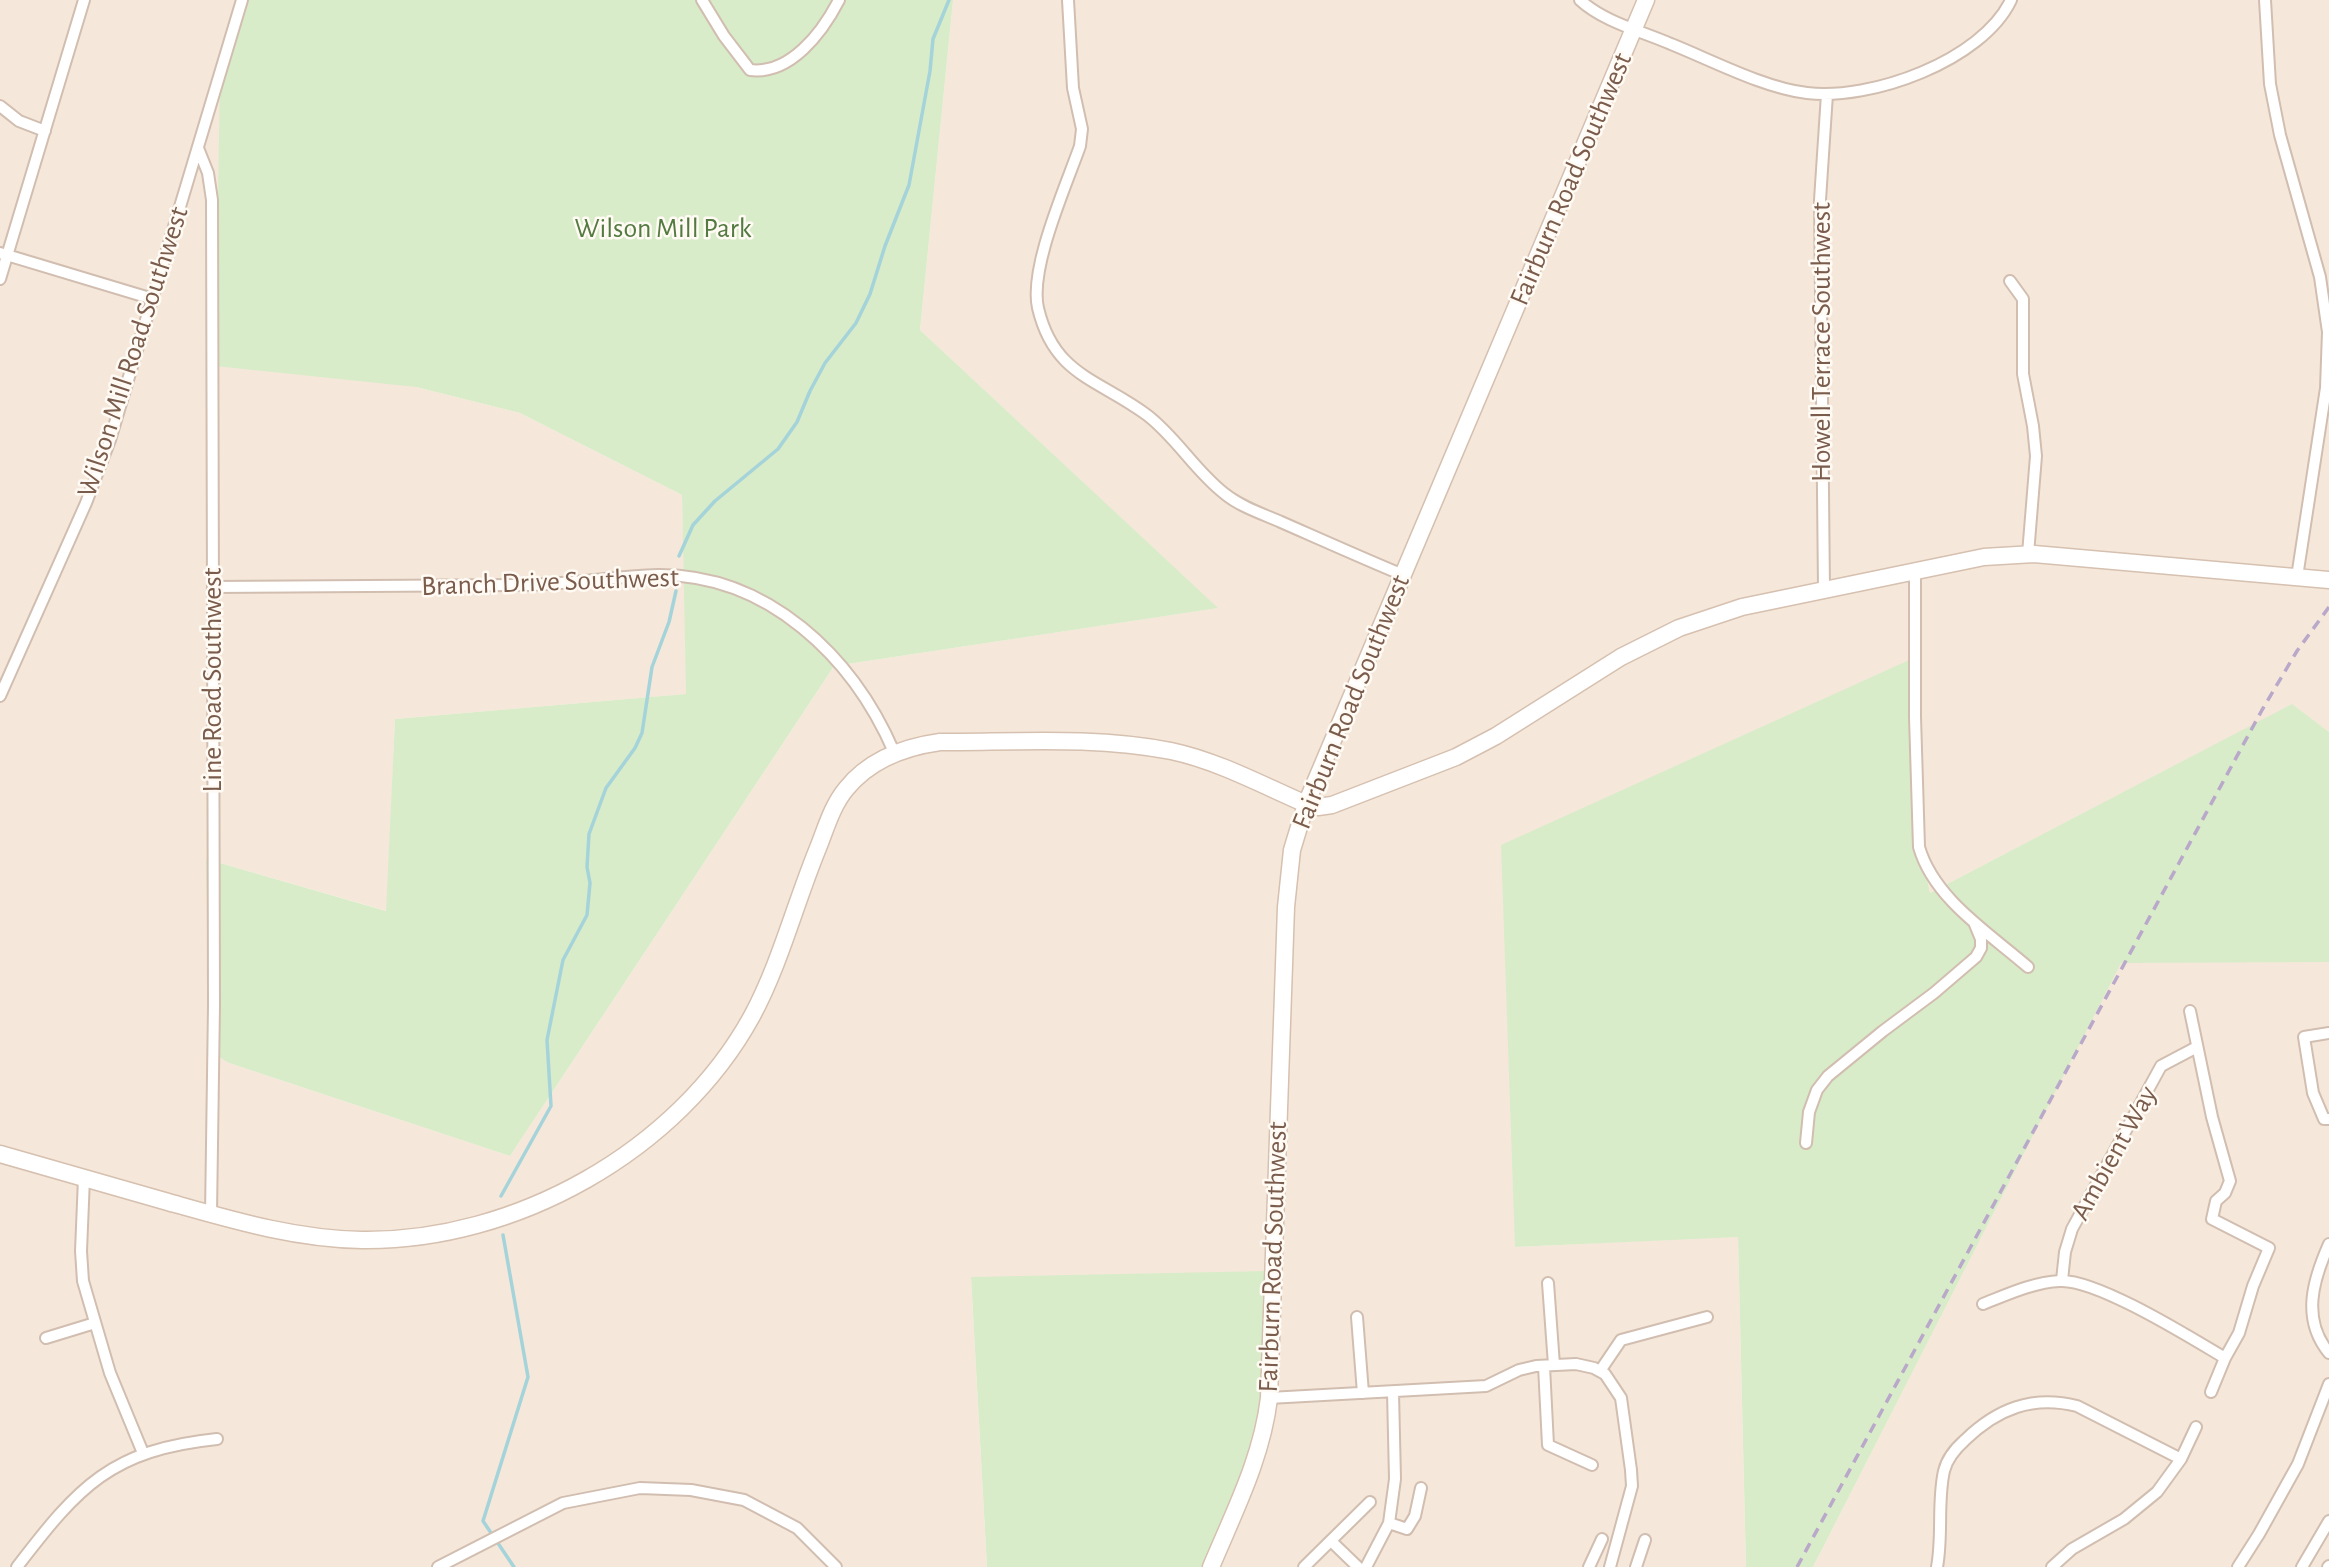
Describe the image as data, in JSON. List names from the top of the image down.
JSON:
{
  "streets": {
    "street": [
      "Fairburn Road Southwest",
      "Howell Terrace Southwest",
      "Wilson Mill Road Southwest",
      "Branch Drive Southwest",
      "Line Road Southwest",
      "Ambient Way"
    ]
  },
  "crossings": [
    ["Wilson Mill Road Southwest", "Line Road Southwest"],
    ["Branch Drive Southwest", "Line Road Southwest"]
  ],
  "parks": ["Wilson Mill Park"]
}
